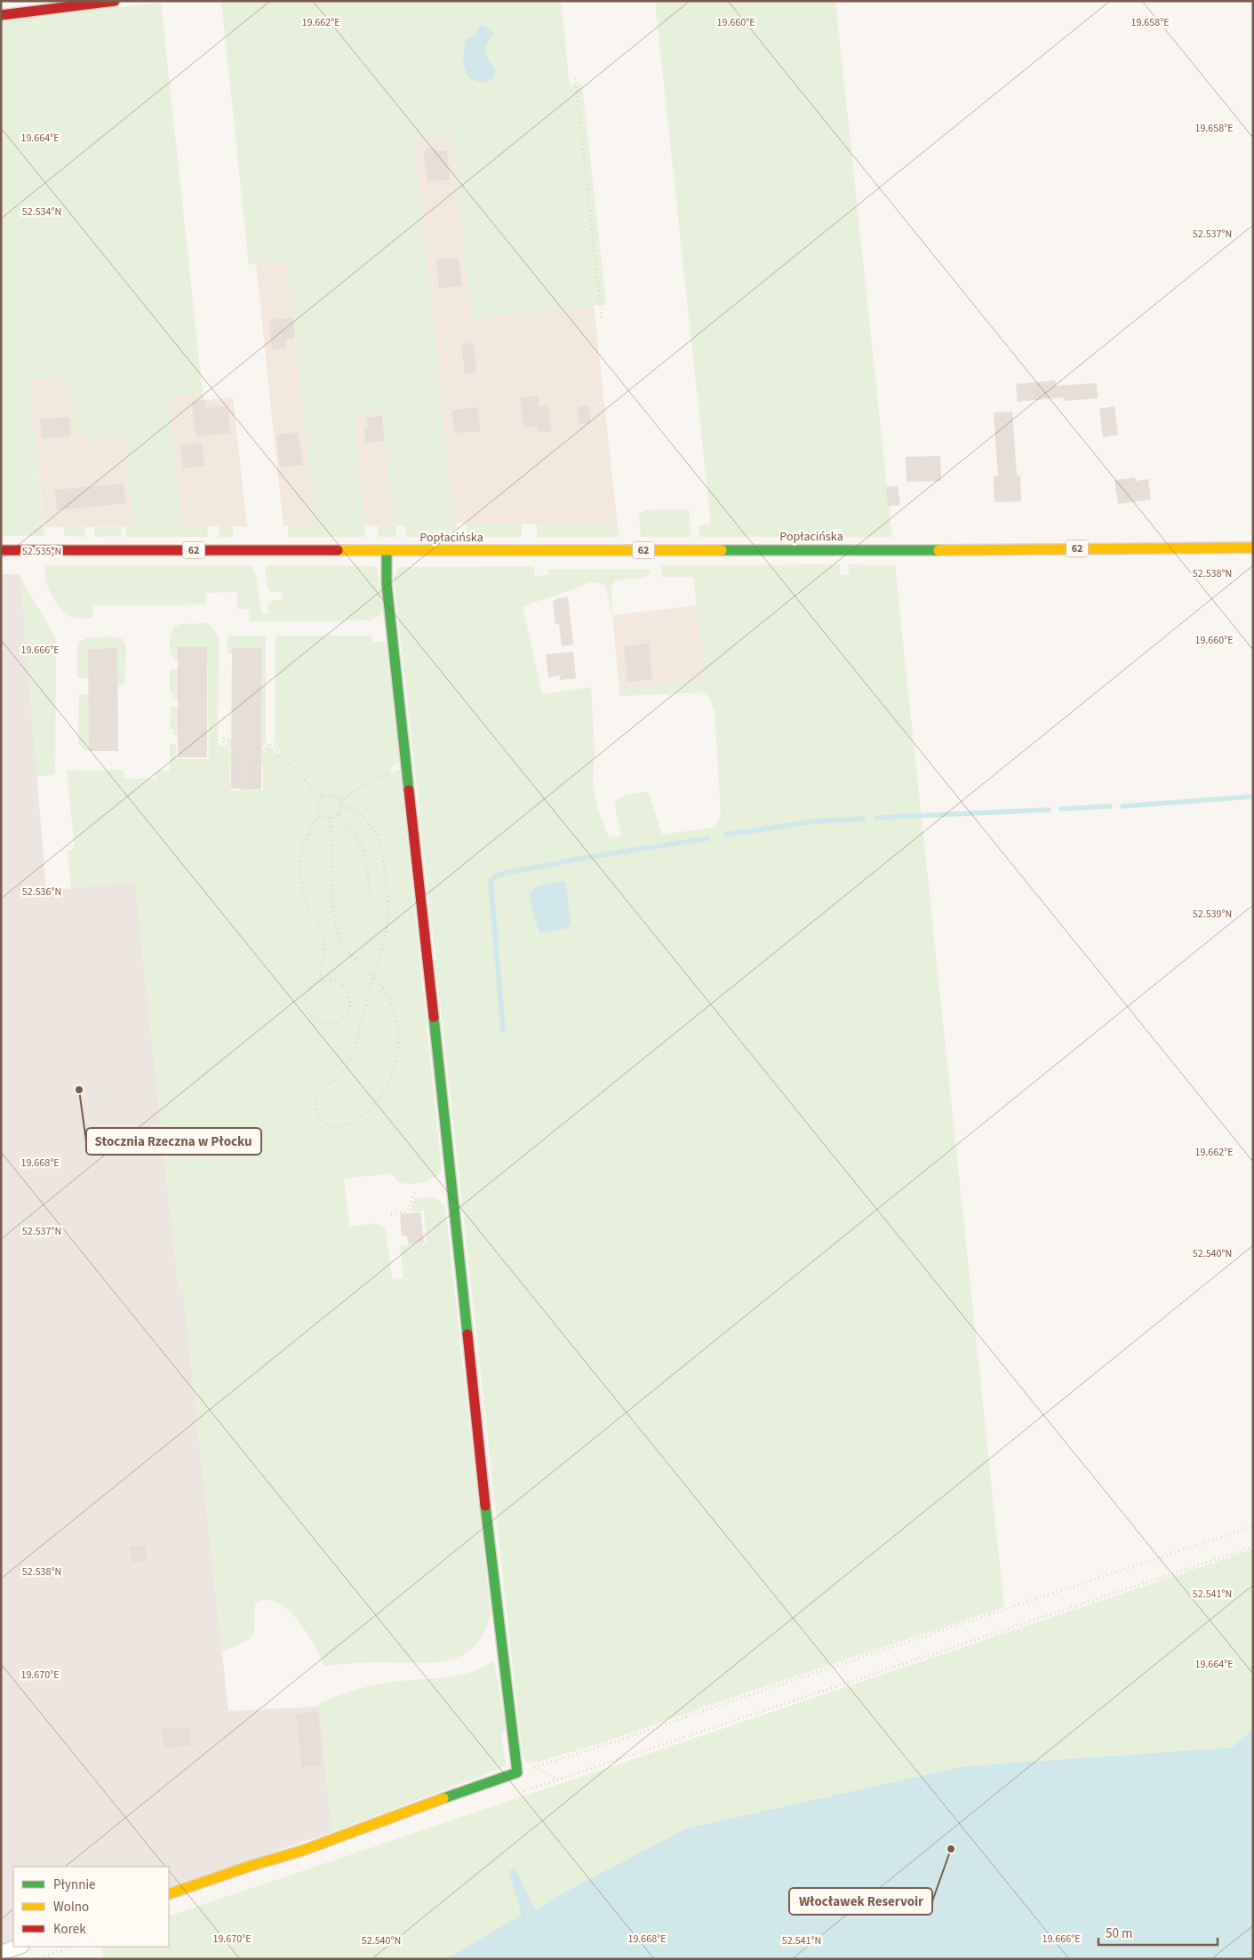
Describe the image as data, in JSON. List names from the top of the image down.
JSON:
{
  "streets": {
    "street": ["Popłacińska", "62"]
  },
  "places": ["Stocznia Rzeczna w Płocku", "Włocławek Reservoir"],
  "legend": ["Płynnie", "Wolno", "Korek"],
  "scale_bar": "50 m",
  "coordinates": [
    "19.662°E",
    "19.660°E",
    "19.658°E",
    "19.664°E",
    "52.534°N",
    "52.537°N",
    "52.535°N",
    "52.538°N",
    "19.666°E",
    "52.536°N",
    "52.539°N",
    "19.668°E",
    "52.540°N",
    "52.541°N",
    "19.670°E"
  ]
}
